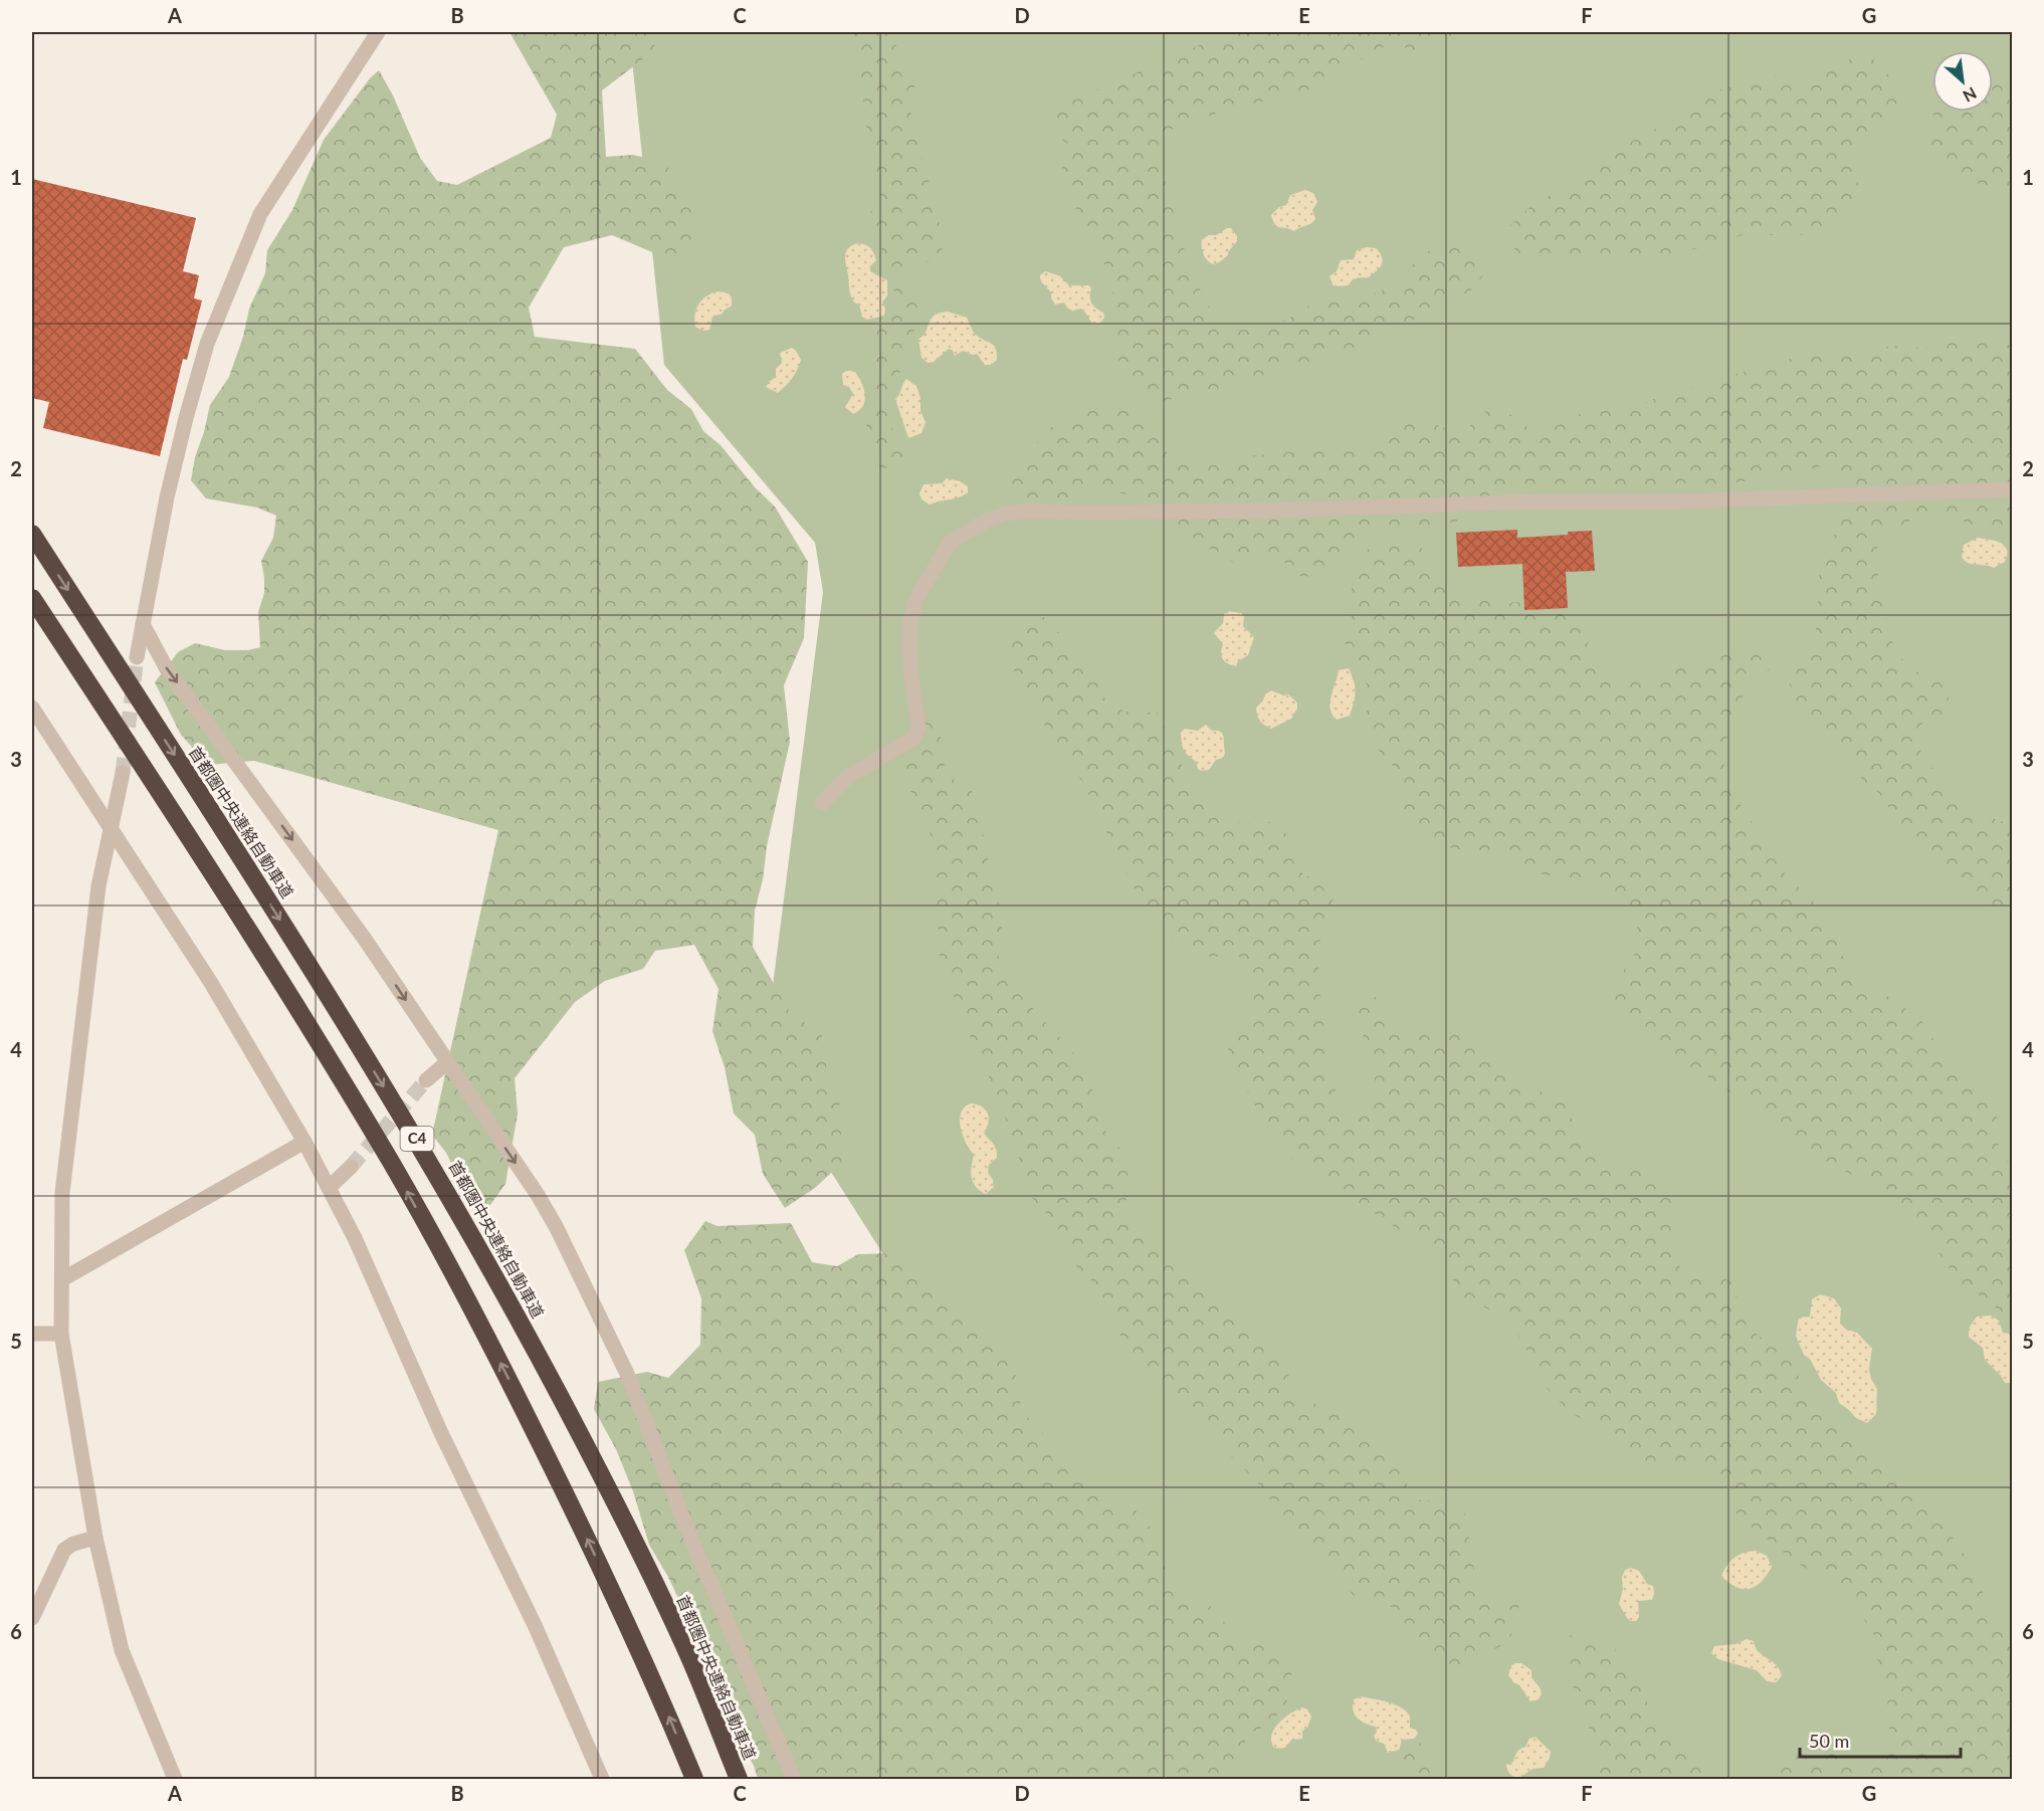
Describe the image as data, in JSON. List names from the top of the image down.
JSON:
{
  "streets": {
    "highway": ["首都圏中央連絡自動車道", "C4"]
  },
  "scale_bar": "50 m",
  "north": "bottom right",
  "grid": {
    "columns": [
      "A",
      "B",
      "C",
      "D",
      "E",
      "F",
      "G"
    ],
    "rows": [
      "1",
      "2",
      "3",
      "4",
      "5",
      "6"
    ]
  }
}
